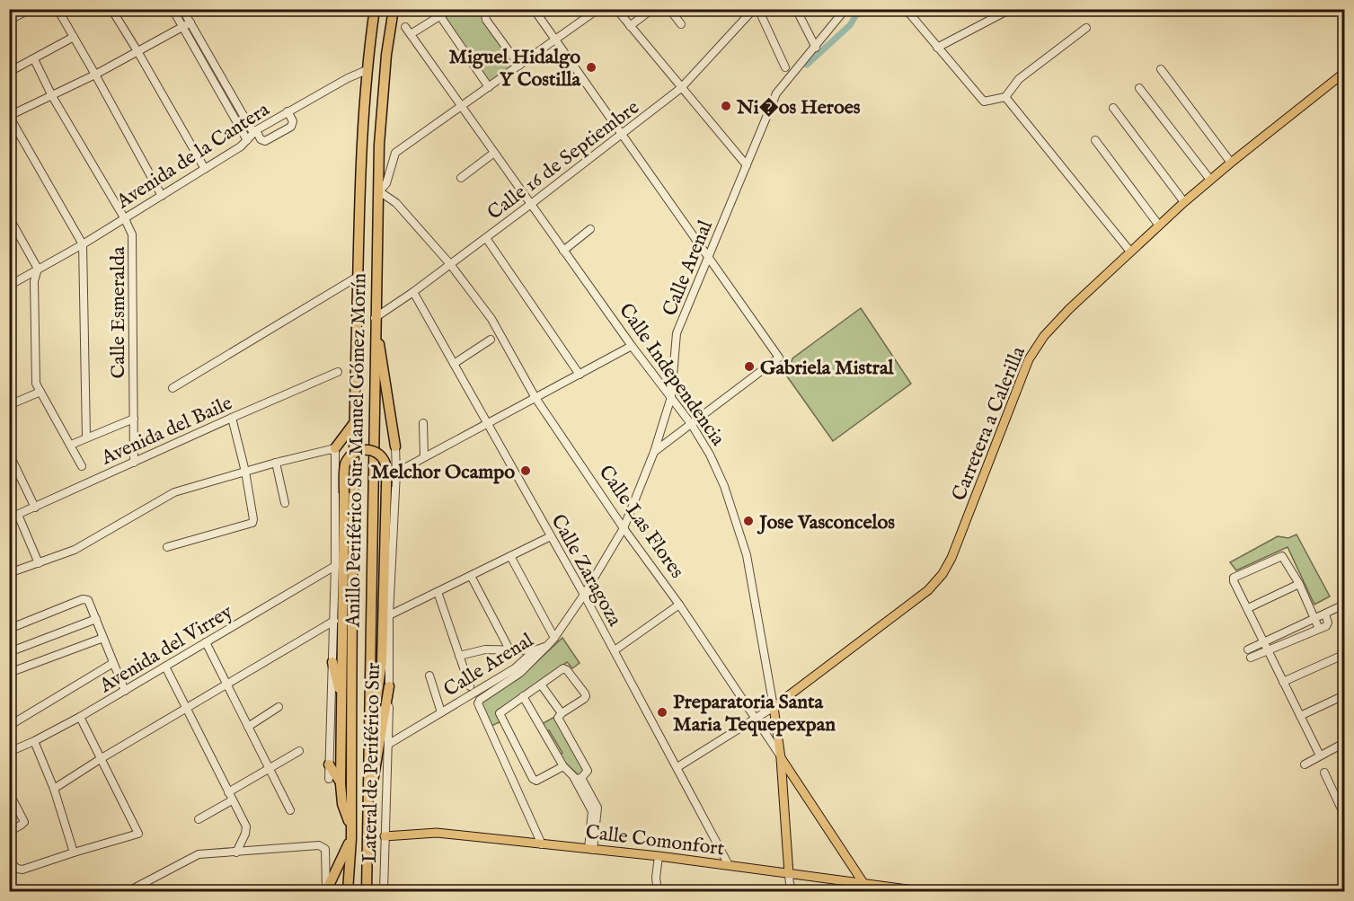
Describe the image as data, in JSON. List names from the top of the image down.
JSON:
{
  "streets": {
    "highway": ["Anillo Periférico Sur Manuel Gómez Morín"],
    "main road": [
      "Calle Independencia",
      "Carretera a Calerilla",
      "Calle Las Flores",
      "Calle Comonfort"
    ],
    "street": [
      "Avenida de la Cantera",
      "Calle 16 de Septiembre",
      "Calle Arenal",
      "Calle Esmeralda",
      "Avenida del Baile",
      "Calle Zaragoza",
      "Avenida del Virrey",
      "Lateral de Periférico Sur"
    ]
  },
  "crossings": [
    ["Avenida de la Cantera", "Calle Esmeralda"],
    ["Avenida de la Cantera", "Anillo Periférico Sur Manuel Gómez Morín"],
    ["Calle 16 de Septiembre", "Calle Independencia"],
    ["Calle 16 de Septiembre", "Anillo Periférico Sur Manuel Gómez Morín"],
    ["Calle 16 de Septiembre", "Calle Las Flores"],
    ["Calle 16 de Septiembre", "Calle Zaragoza"],
    ["Calle Arenal", "Calle Independencia"],
    ["Calle Arenal", "Calle Las Flores"],
    ["Calle Arenal", "Calle Zaragoza"],
    ["Calle Arenal", "Lateral de Periférico Sur"],
    ["Calle Esmeralda", "Avenida del Baile"],
    ["Calle Independencia", "Carretera a Calerilla"],
    ["Calle Independencia", "Calle Las Flores"],
    ["Calle Independencia", "Calle Comonfort"],
    ["Anillo Periférico Sur Manuel Gómez Morín", "Calle Las Flores"],
    ["Calle Las Flores", "Calle Comonfort"],
    ["Calle Zaragoza", "Calle Comonfort"],
    ["Lateral de Periférico Sur", "Calle Comonfort"]
  ],
  "places": [
    "Miguel Hidalgo Y Costilla",
    "Ni�os Heroes",
    "Gabriela Mistral",
    "Melchor Ocampo",
    "Jose Vasconcelos",
    "Preparatoria Santa Maria Tequepexpan"
  ]
}
